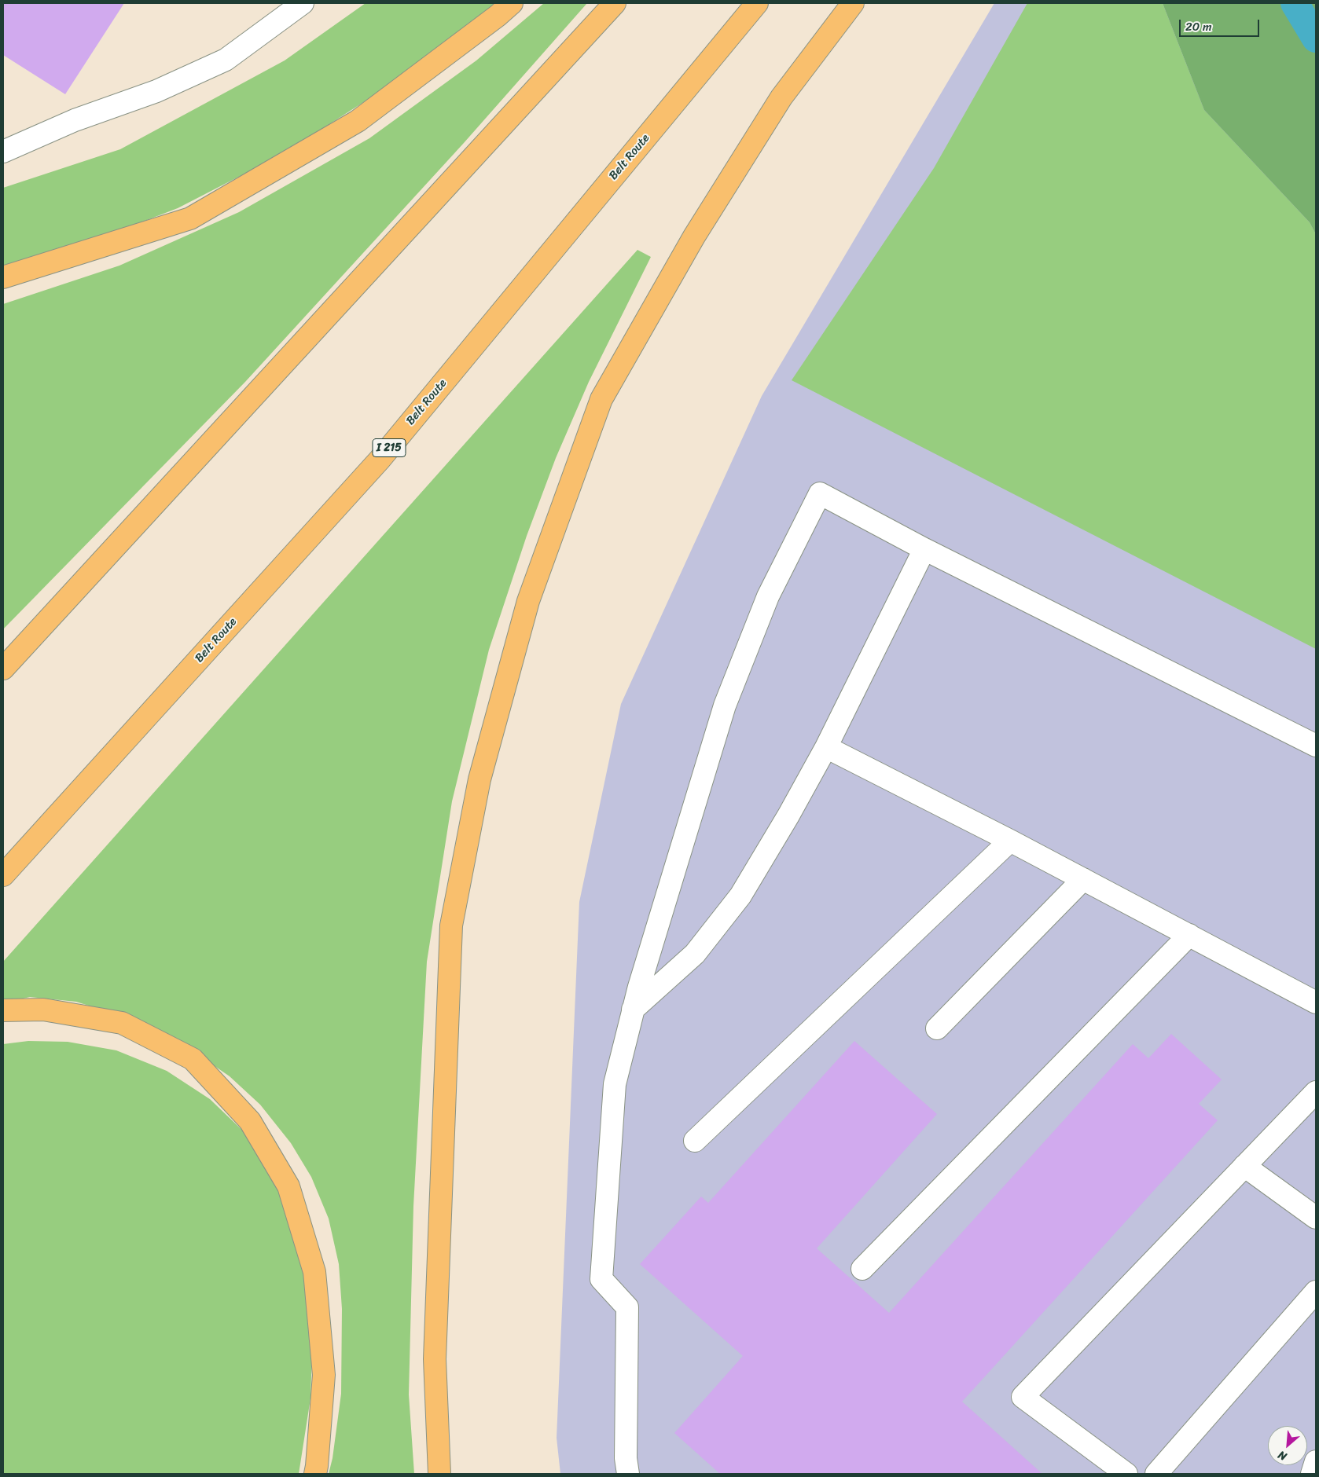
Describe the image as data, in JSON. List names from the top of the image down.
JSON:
{
  "streets": {
    "highway": ["Belt Route", "I 215"]
  },
  "scale_bar": "20 m",
  "north": "bottom left"
}
